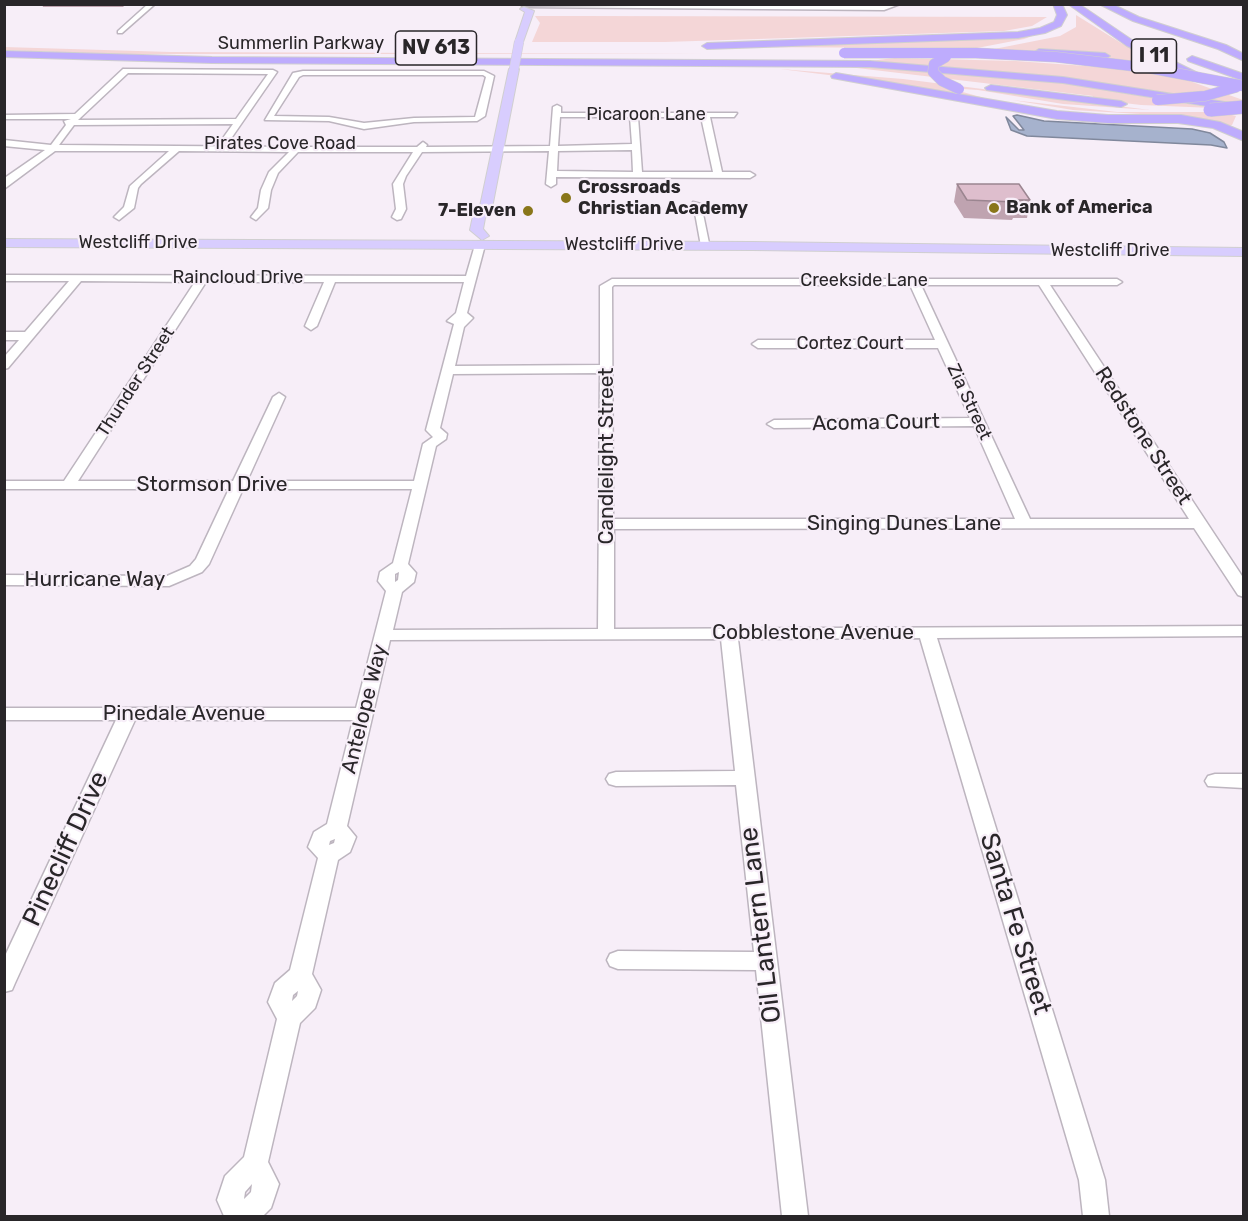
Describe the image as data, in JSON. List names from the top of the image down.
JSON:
{
  "streets": {
    "highway": ["Summerlin Parkway", "NV 613", "I 11"],
    "main road": ["Westcliff Drive"],
    "street": [
      "Picaroon Lane",
      "Pirates Cove Road",
      "Raincloud Drive",
      "Creekside Lane",
      "Cortez Court",
      "Thunder Street",
      "Zia Street",
      "Acoma Court",
      "Redstone Street",
      "Candlelight Street",
      "Stormson Drive",
      "Singing Dunes Lane",
      "Hurricane Way",
      "Cobblestone Avenue",
      "Antelope Way",
      "Pinedale Avenue",
      "Pinecliff Drive",
      "Santa Fe Street",
      "Oil Lantern Lane"
    ]
  },
  "crossings": [
    ["Picaroon Lane", "Pirates Cove Road"],
    ["Westcliff Drive", "Antelope Way"],
    ["Raincloud Drive", "Thunder Street"],
    ["Raincloud Drive", "Antelope Way"],
    ["Creekside Lane", "Zia Street"],
    ["Creekside Lane", "Redstone Street"],
    ["Creekside Lane", "Candlelight Street"],
    ["Cortez Court", "Zia Street"],
    ["Thunder Street", "Stormson Drive"],
    ["Zia Street", "Acoma Court"],
    ["Zia Street", "Singing Dunes Lane"],
    ["Redstone Street", "Singing Dunes Lane"],
    ["Candlelight Street", "Singing Dunes Lane"],
    ["Candlelight Street", "Cobblestone Avenue"],
    ["Stormson Drive", "Hurricane Way"],
    ["Stormson Drive", "Antelope Way"],
    ["Cobblestone Avenue", "Antelope Way"],
    ["Cobblestone Avenue", "Santa Fe Street"],
    ["Cobblestone Avenue", "Oil Lantern Lane"],
    ["Antelope Way", "Pinedale Avenue"],
    ["Pinedale Avenue", "Pinecliff Drive"]
  ],
  "places": ["Crossroads Christian Academy", "Bank of America", "7-Eleven"]
}
